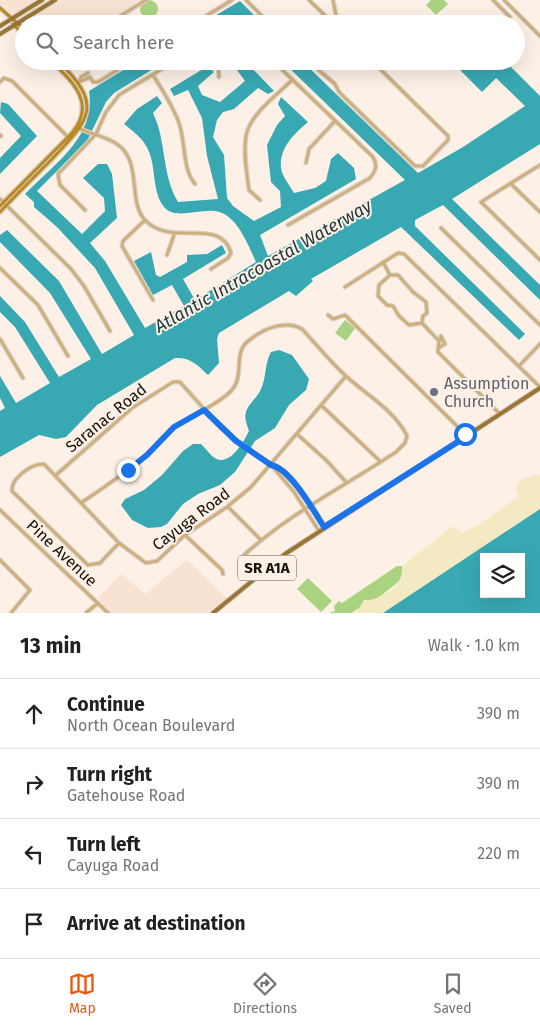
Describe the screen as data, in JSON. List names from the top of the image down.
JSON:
{
  "streets": {
    "main road": ["SR A1A"],
    "street": ["Saranac Road", "Cayuga Road", "Pine Avenue"]
  },
  "crossings": [
    ["Saranac Road", "Cayuga Road"]
  ],
  "water": ["Atlantic Intracoastal Waterway"],
  "places": ["Assumption Church"],
  "page": {
    "search": "Search here",
    "heading": ["13 min", "Walk · 1.0 km"],
    "list": [
      ["Continue", "North Ocean Boulevard", "390 m"],
      ["Turn right", "Gatehouse Road", "390 m"],
      ["Turn left", "Cayuga Road", "220 m"],
      "Arrive at destination"
    ],
    "nav": ["Map", "Directions", "Saved"]
  }
}
